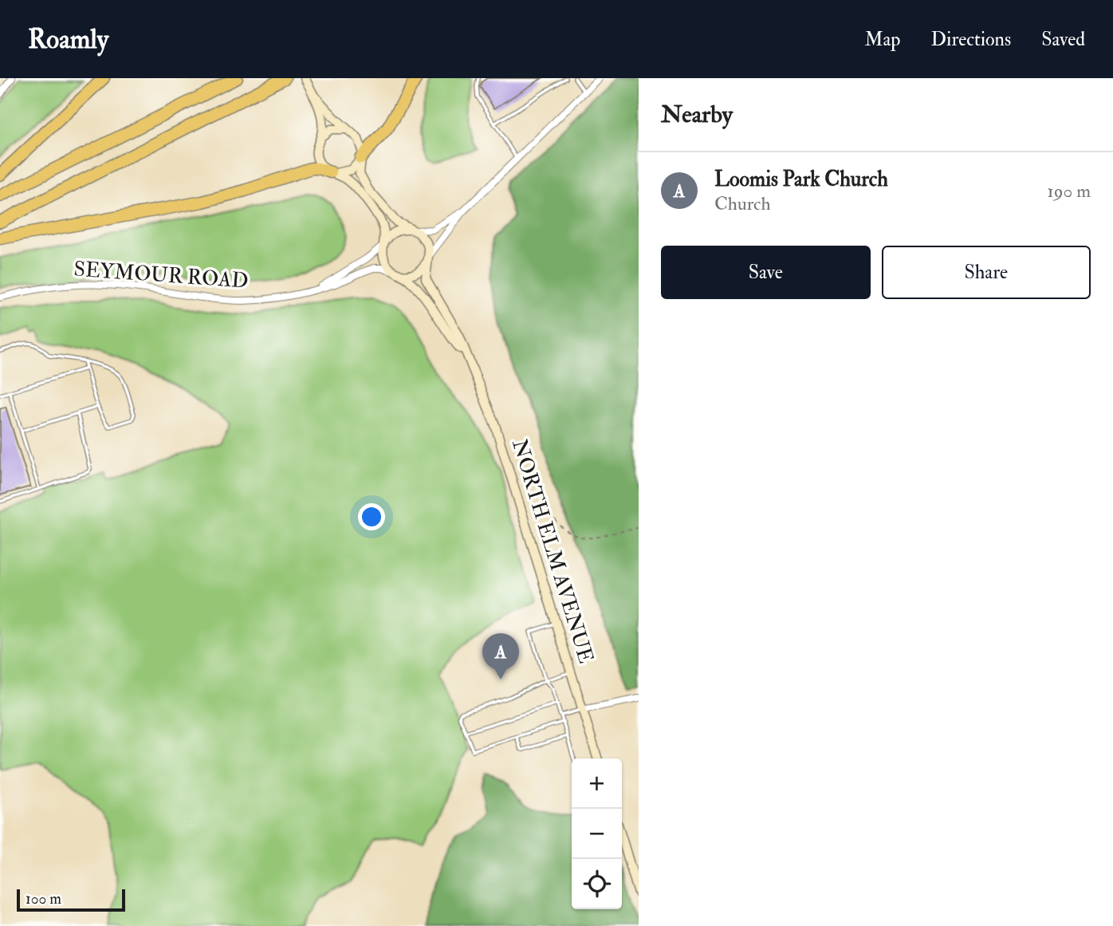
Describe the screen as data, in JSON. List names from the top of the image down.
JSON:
{
  "streets": {
    "main road": ["SEYMOUR ROAD", "NORTH ELM AVENUE"]
  },
  "crossings": [
    ["SEYMOUR ROAD", "NORTH ELM AVENUE"]
  ],
  "scale_bar": "100 m",
  "page": {
    "header": "Roamly",
    "nav": ["Map", "Directions", "Saved"],
    "heading": "Nearby",
    "list": [
      {
        "mark": "A",
        "name": "Loomis Park Church",
        "note": "Church",
        "value": "190 m"
      }
    ],
    "buttons": ["Save", "Share"],
    "pins": "A",
    "map_buttons": ["+", "−"],
    "scale": "100 m"
  }
}
